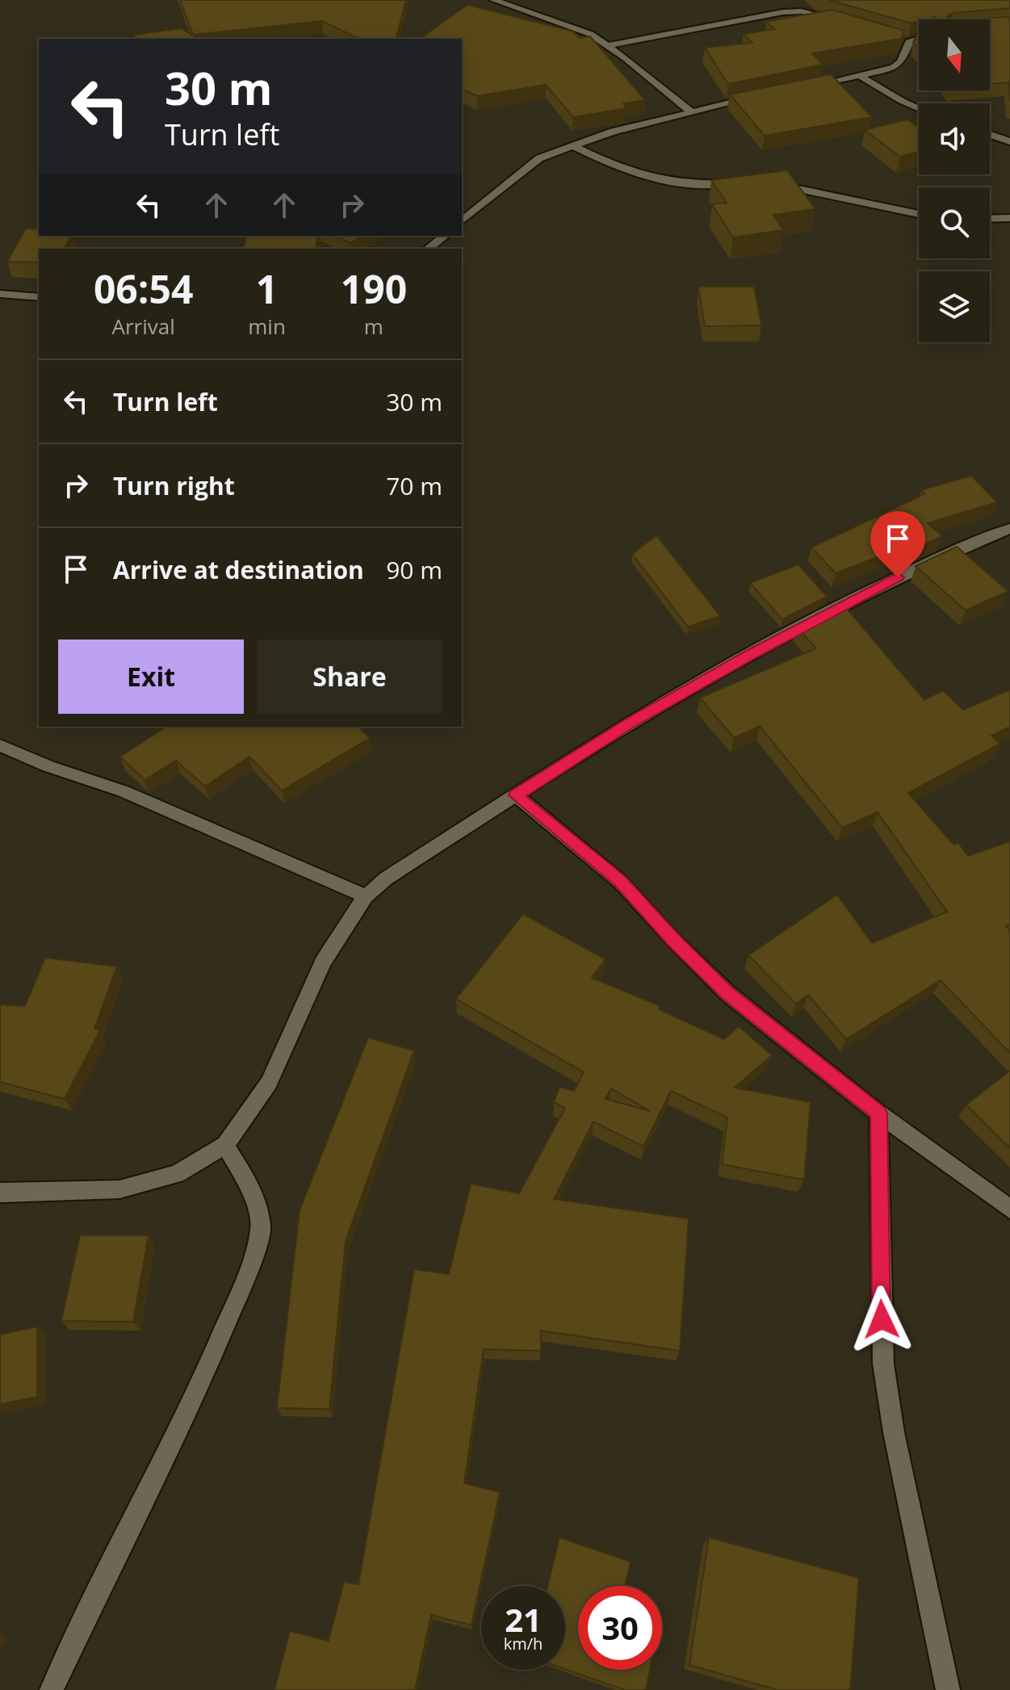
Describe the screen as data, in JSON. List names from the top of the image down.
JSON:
{
  "north": "bottom",
  "page": {
    "turn": ["30 m", "Turn left"],
    "eta": [
      "06:54",
      "Arrival",
      "1",
      "min",
      "190",
      "m"
    ],
    "list": [
      {
        "name": "Turn left",
        "value": "30 m"
      },
      {
        "name": "Turn right",
        "value": "70 m"
      },
      {
        "name": "Arrive at destination",
        "value": "90 m"
      }
    ],
    "buttons": ["Exit", "Share"],
    "speed": "21 km/h",
    "limit": "30"
  }
}
